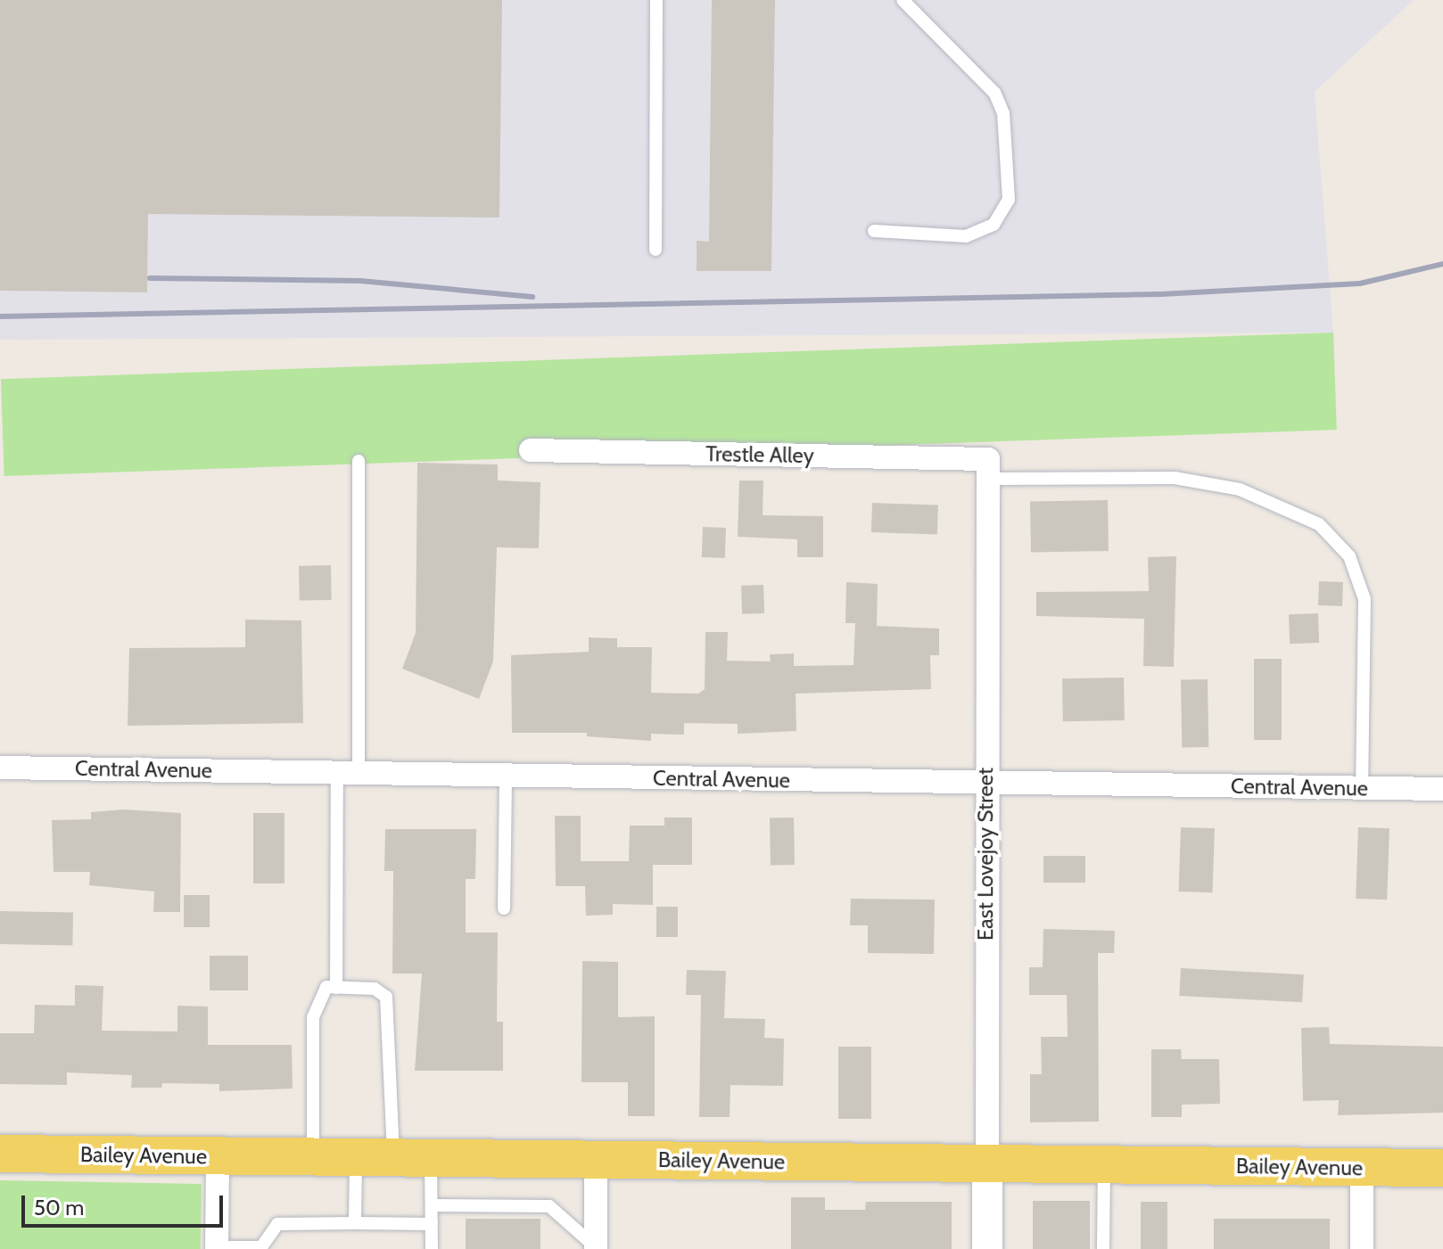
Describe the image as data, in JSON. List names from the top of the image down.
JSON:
{
  "streets": {
    "main road": ["Bailey Avenue"],
    "street": ["Trestle Alley", "Central Avenue", "East Lovejoy Street"]
  },
  "crossings": [
    ["Trestle Alley", "Central Avenue"],
    ["Trestle Alley", "East Lovejoy Street"],
    ["Central Avenue", "East Lovejoy Street"],
    ["East Lovejoy Street", "Bailey Avenue"]
  ],
  "scale_bar": "50 m"
}
